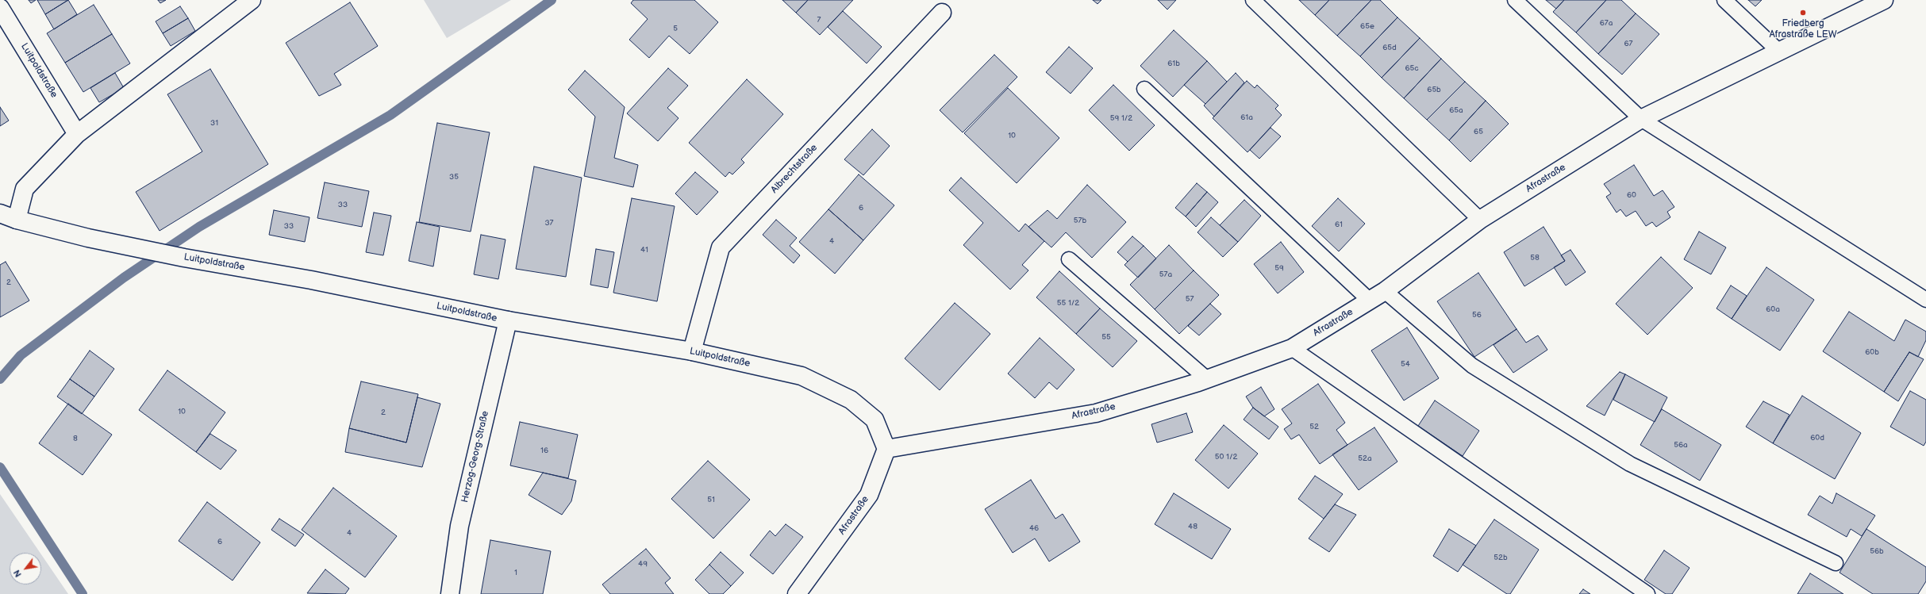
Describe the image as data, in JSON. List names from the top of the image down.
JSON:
{
  "streets": {
    "street": [
      "Luitpoldstraße",
      "Albrechtstraße",
      "Afrastraße",
      "Herzog-Georg-Straße"
    ]
  },
  "crossings": [
    ["Luitpoldstraße", "Albrechtstraße"],
    ["Luitpoldstraße", "Afrastraße"],
    ["Luitpoldstraße", "Herzog-Georg-Straße"]
  ],
  "places": ["Friedberg Afrastraße LEW"],
  "house_numbers": [
    "7",
    "67a",
    "65e",
    "5",
    "67",
    "65d",
    "61b",
    "65c",
    "65b",
    "65a",
    "61a",
    "59 1/2",
    "31",
    "65",
    "10",
    "35",
    "60",
    "33",
    "6",
    "57b",
    "37",
    "61",
    "33",
    "4",
    "41",
    "58",
    "59",
    "57a",
    "2",
    "57",
    "55 1/2",
    "60a",
    "56",
    "55",
    "60b",
    "54",
    "10",
    "2",
    "52",
    "60d",
    "8",
    "56a",
    "16",
    "50 1/2",
    "52a",
    "51",
    "48",
    "46",
    "4",
    "6",
    "56b",
    "52b",
    "49",
    "1"
  ],
  "north": "bottom left"
}
